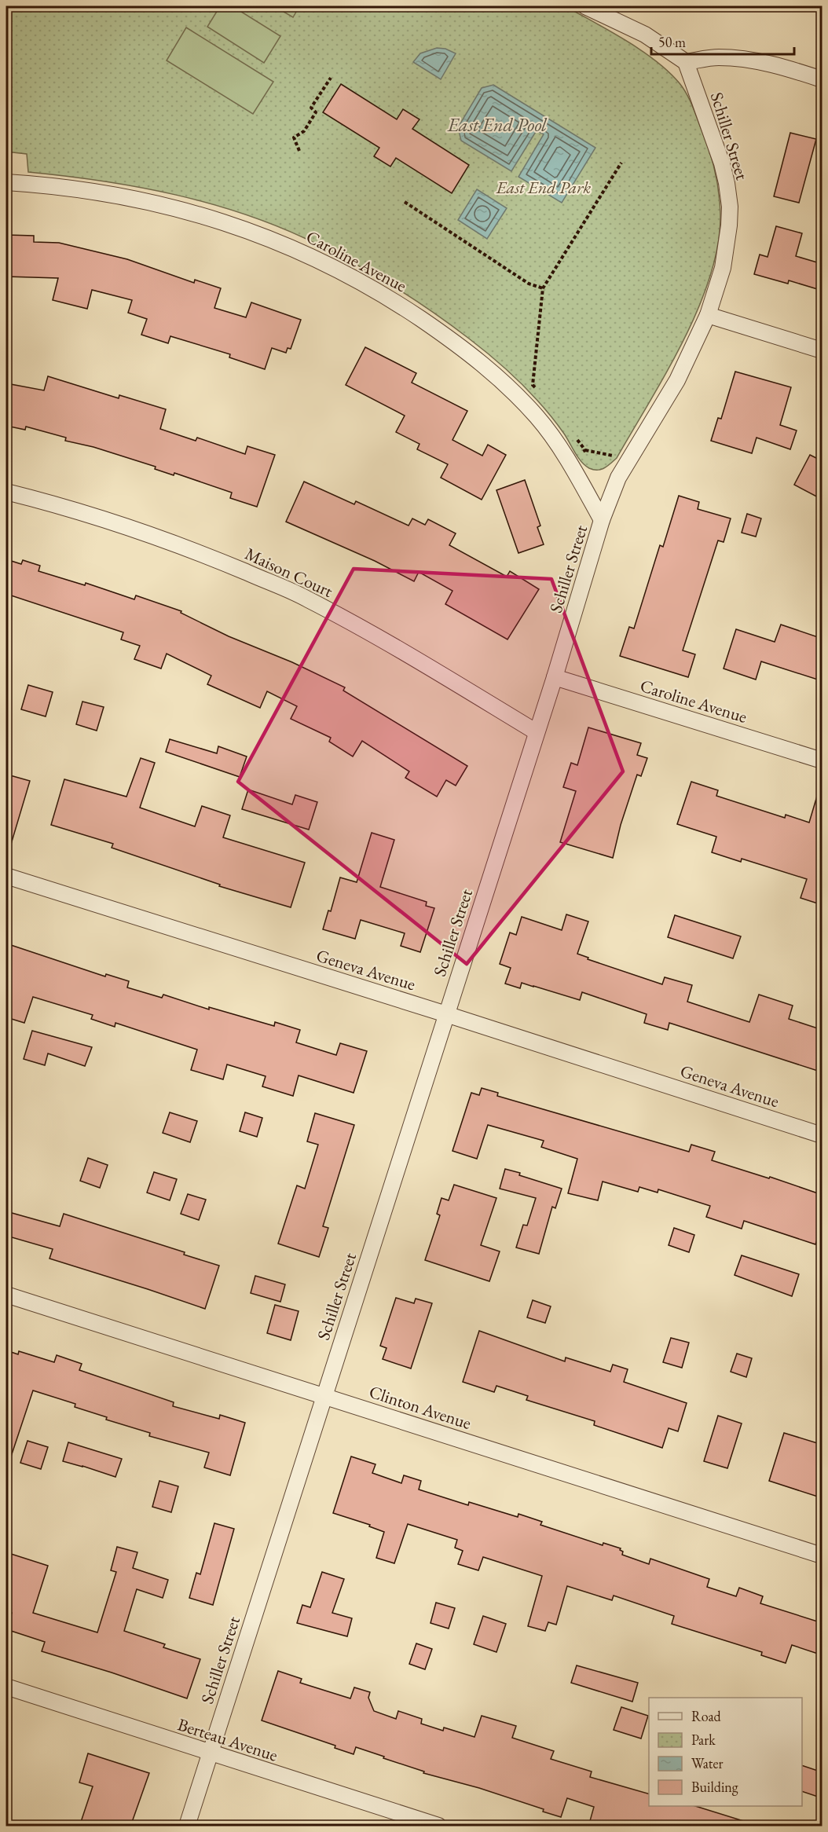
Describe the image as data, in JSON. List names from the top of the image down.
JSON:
{
  "streets": {
    "street": [
      "Schiller Street",
      "Caroline Avenue",
      "Maison Court",
      "Geneva Avenue",
      "Clinton Avenue",
      "Berteau Avenue"
    ]
  },
  "crossings": [
    ["Schiller Street", "Caroline Avenue"],
    ["Schiller Street", "Maison Court"],
    ["Schiller Street", "Geneva Avenue"],
    ["Schiller Street", "Clinton Avenue"],
    ["Schiller Street", "Berteau Avenue"]
  ],
  "water": ["East End Pool"],
  "parks": ["East End Park"],
  "legend": [
    "Road",
    "Park",
    "Water",
    "Building"
  ],
  "scale_bar": "50 m"
}
